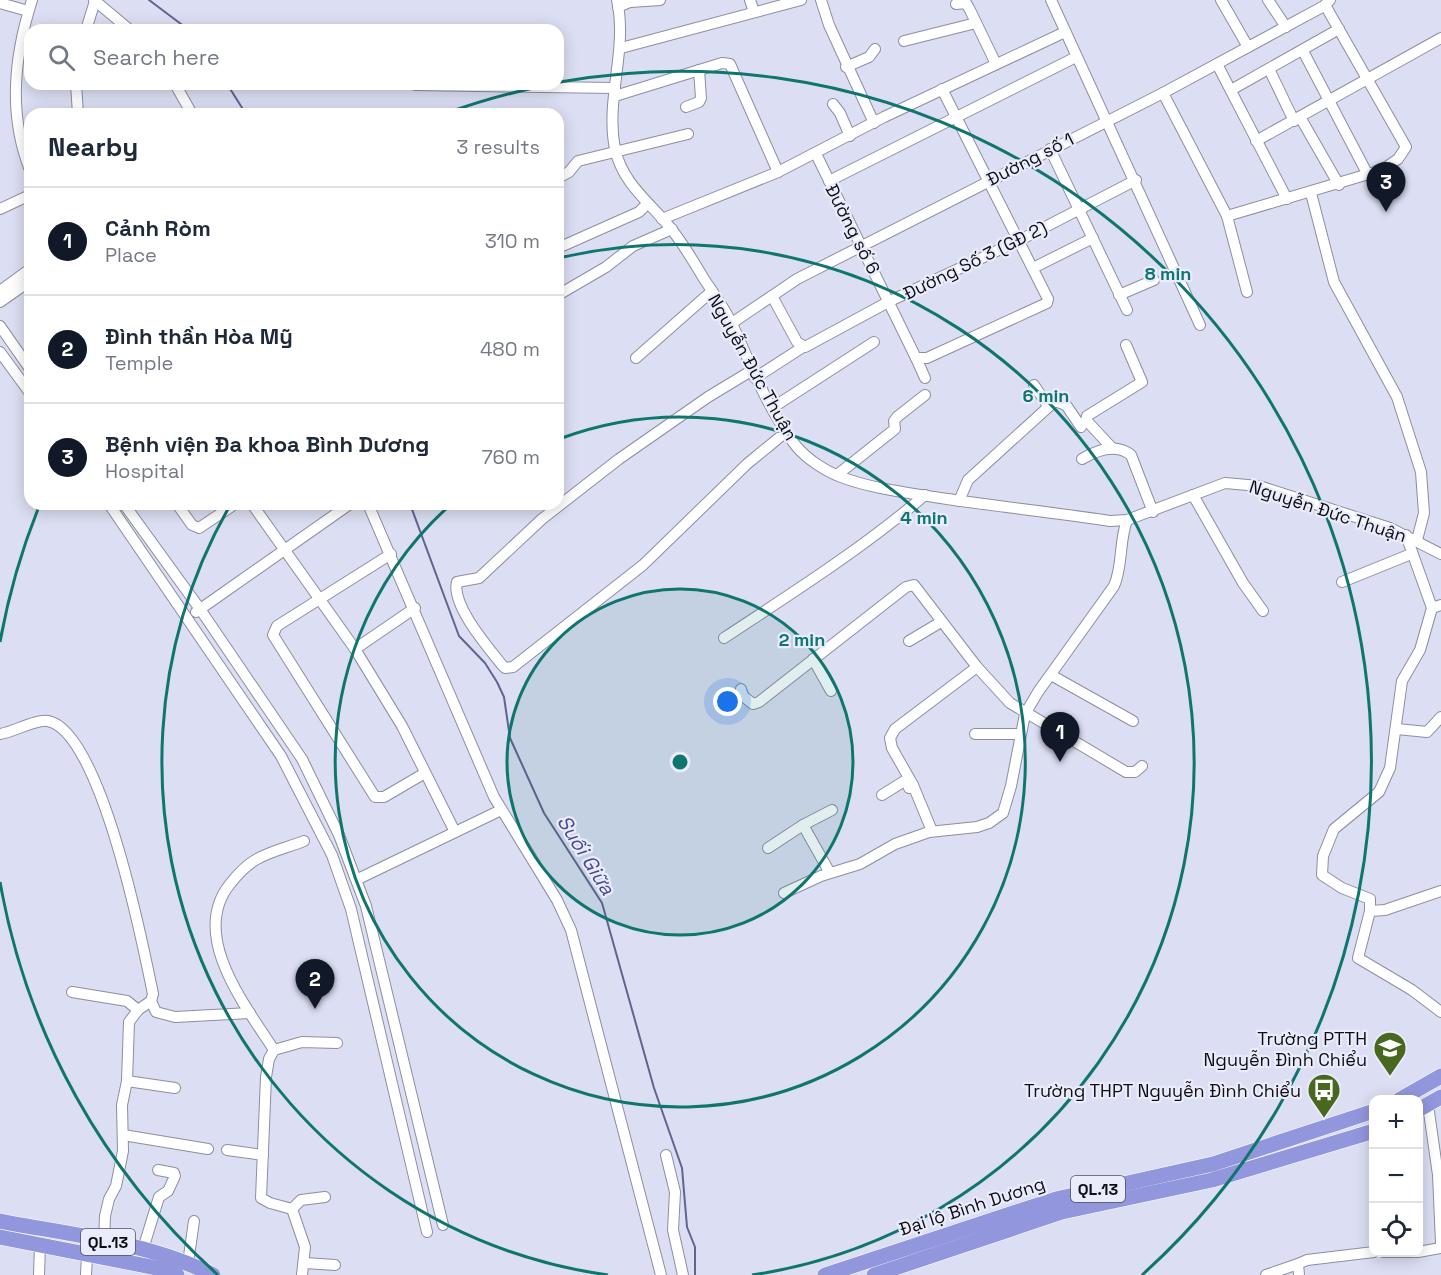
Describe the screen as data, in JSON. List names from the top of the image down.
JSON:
{
  "streets": {
    "highway": ["QL.13", "Đại lộ Bình Dương"],
    "street": [
      "Đường số 1",
      "Đường số 6",
      "Đường Số 3 (GĐ 2)",
      "Nguyễn Đức Thuận"
    ]
  },
  "crossings": [
    ["Đường số 1", "Đường số 6"],
    ["Đường số 1", "Nguyễn Đức Thuận"],
    ["Đường số 6", "Đường Số 3 (GĐ 2)"],
    ["Đường Số 3 (GĐ 2)", "Nguyễn Đức Thuận"]
  ],
  "water": ["Suối Giữa"],
  "places": {
    "school or university": ["Trường PTTH Nguyễn Đình Chiểu"],
    "bus stop": ["Trường THPT Nguyễn Đình Chiểu"]
  },
  "page": {
    "search": "Search here",
    "heading": ["Nearby", "3 results"],
    "pins": ["3", "1", "2"],
    "list": [
      {
        "mark": "1",
        "name": "Cảnh Ròm",
        "note": "Place",
        "value": "310 m"
      },
      {
        "mark": "2",
        "name": "Đình thần Hòa Mỹ",
        "note": "Temple",
        "value": "480 m"
      },
      {
        "mark": "3",
        "name": "Bệnh viện Đa khoa Bình Dương",
        "note": "Hospital",
        "value": "760 m"
      }
    ],
    "map_buttons": ["+", "−"]
  },
  "rings": [
    "8 min",
    "6 min",
    "4 min",
    "2 min"
  ]
}
